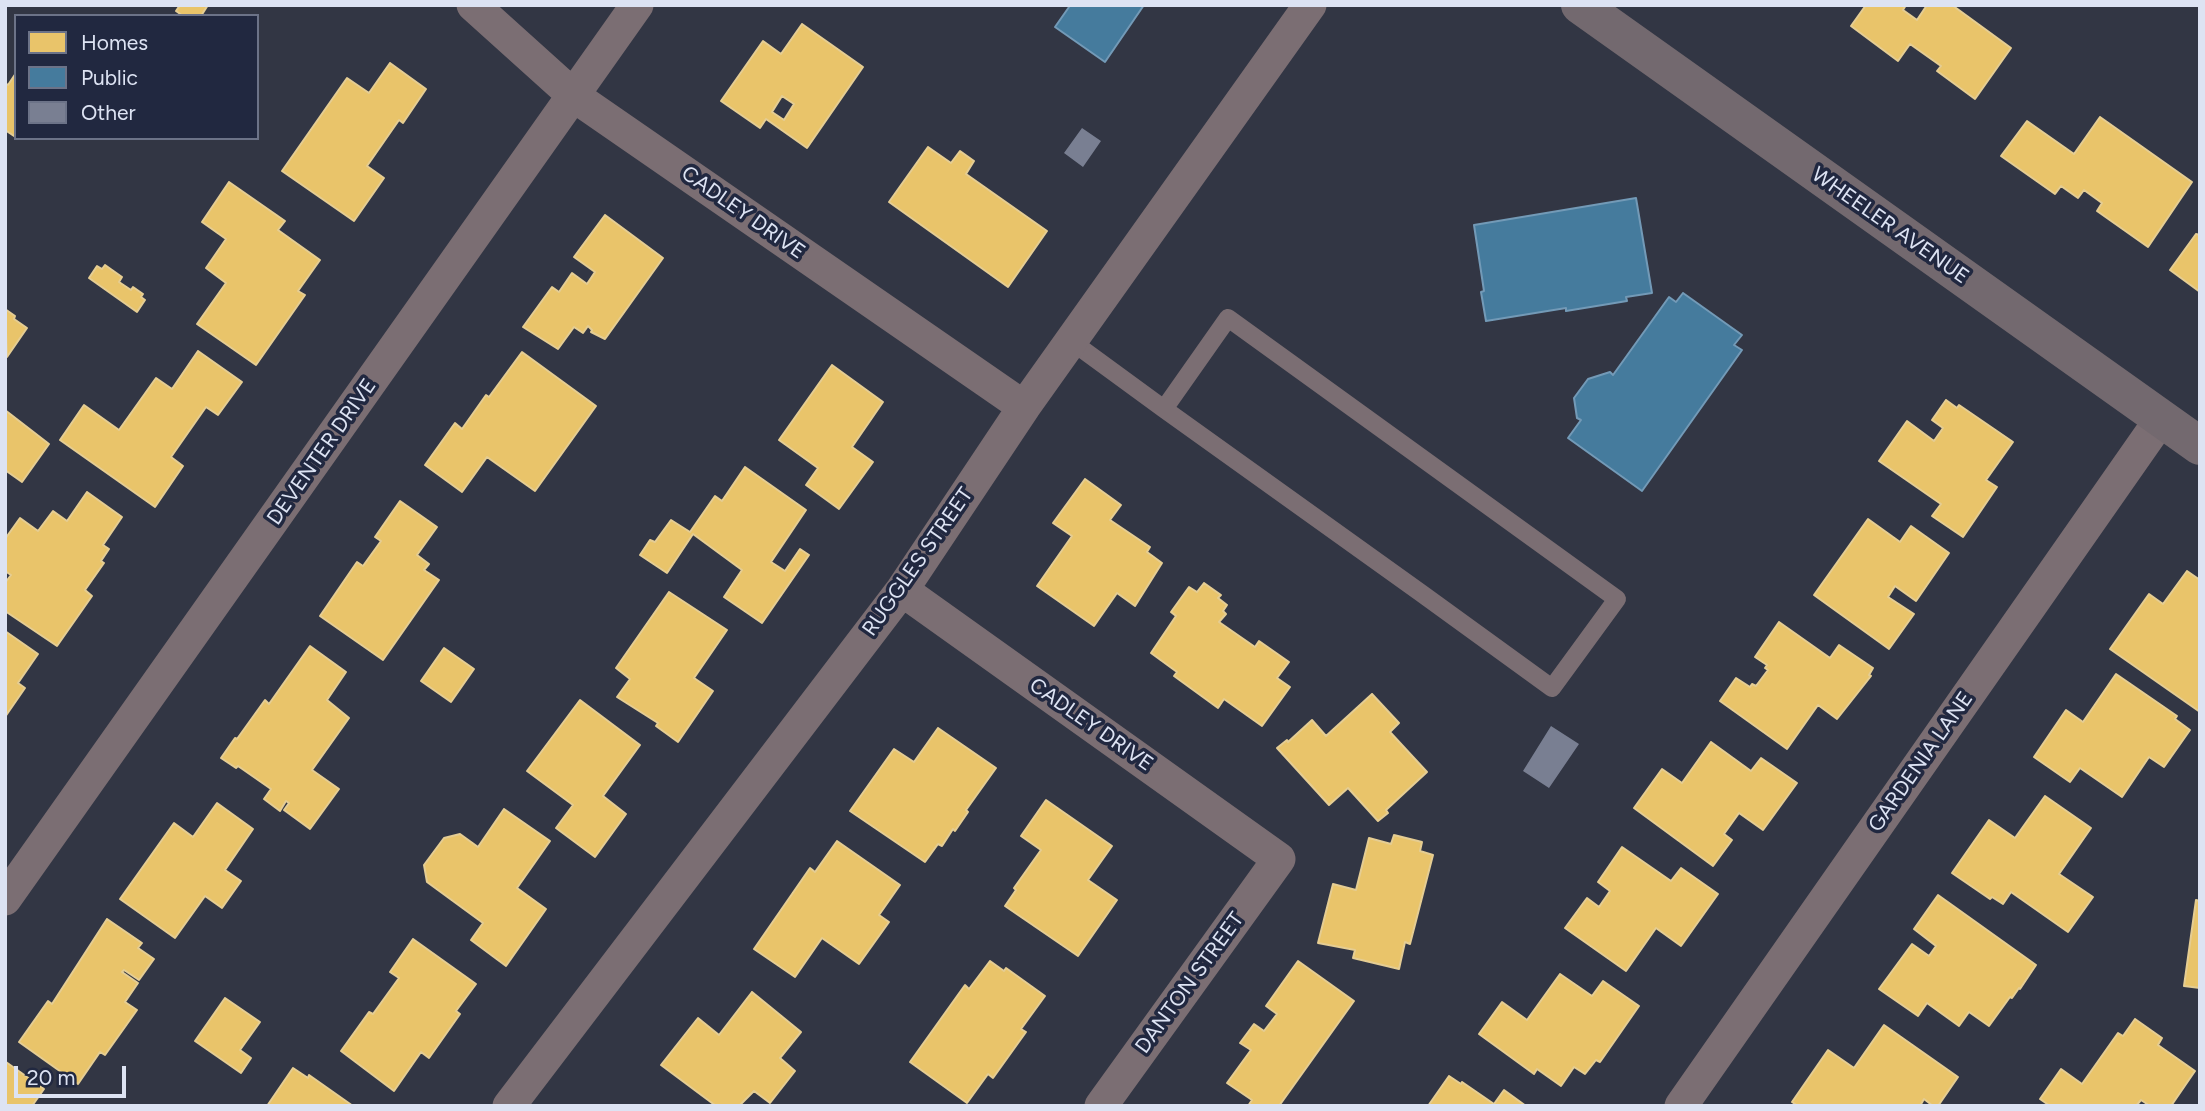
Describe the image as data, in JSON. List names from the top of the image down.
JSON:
{
  "streets": {
    "main road": ["WHEELER AVENUE"],
    "street": [
      "CADLEY DRIVE",
      "DEVENTER DRIVE",
      "RUGGLES STREET",
      "GARDENIA LANE",
      "DANTON STREET"
    ]
  },
  "crossings": [
    ["CADLEY DRIVE", "DEVENTER DRIVE"],
    ["CADLEY DRIVE", "RUGGLES STREET"],
    ["CADLEY DRIVE", "DANTON STREET"],
    ["WHEELER AVENUE", "GARDENIA LANE"]
  ],
  "legend": ["Homes", "Public", "Other"],
  "scale_bar": "20 m"
}
